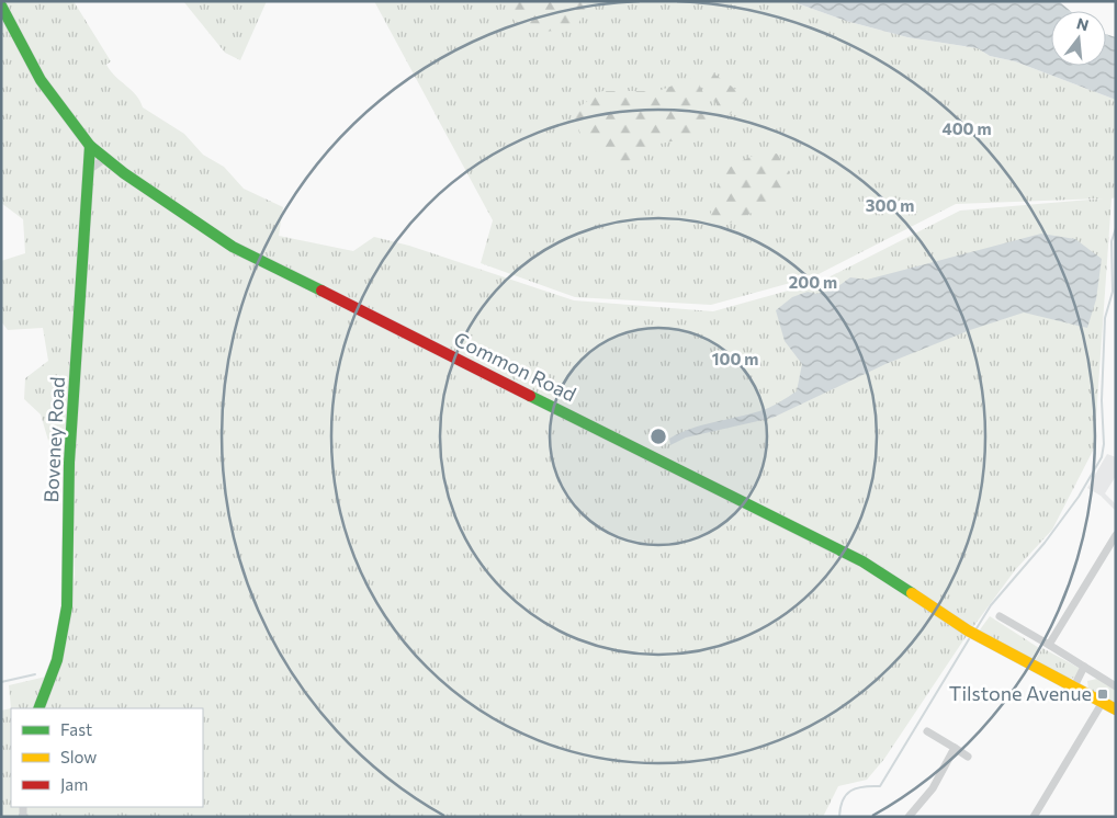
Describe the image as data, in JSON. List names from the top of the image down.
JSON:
{
  "streets": {
    "main road": ["Common Road", "Boveney Road"]
  },
  "crossings": [
    ["Common Road", "Boveney Road"]
  ],
  "places": {
    "transit": ["Tilstone Avenue"]
  },
  "legend": ["Fast", "Slow", "Jam"],
  "north": "top",
  "rings": [
    "400 m",
    "300 m",
    "200 m",
    "100 m"
  ]
}
